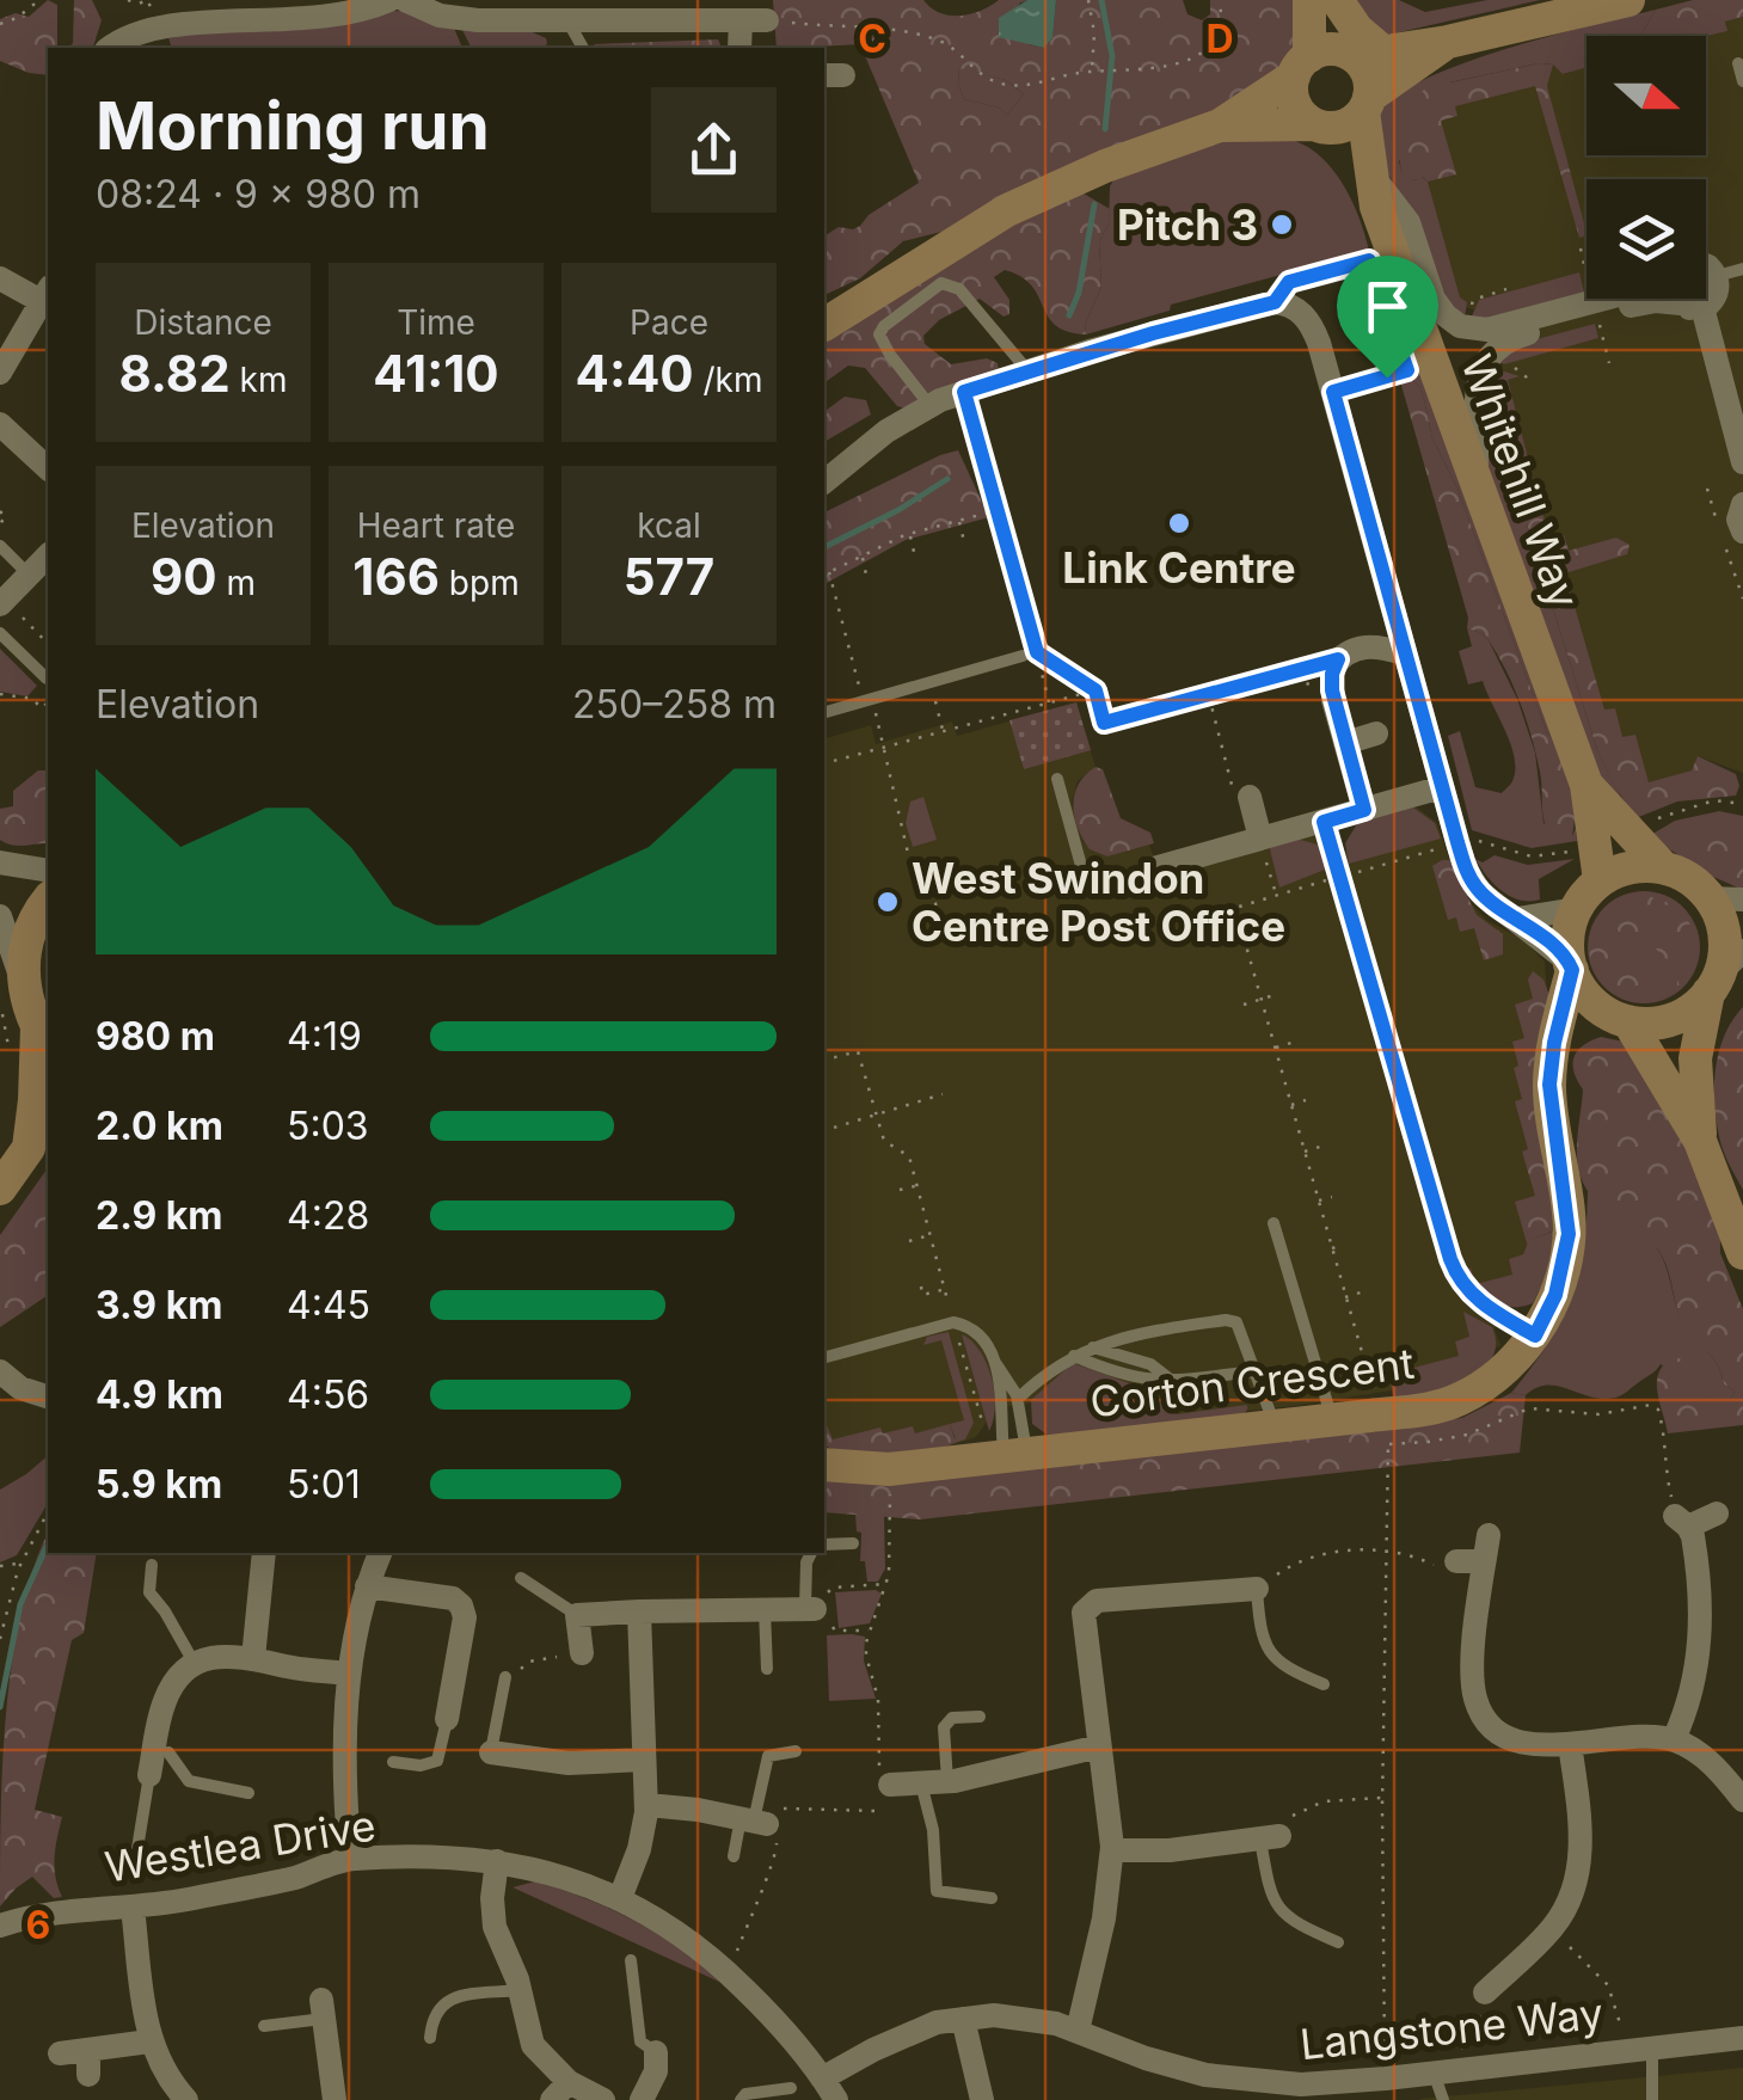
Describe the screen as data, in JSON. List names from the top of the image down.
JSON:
{
  "streets": {
    "main road": ["Whitehill Way", "Corton Crescent"],
    "street": ["Westlea Drive", "Langstone Way"]
  },
  "crossings": [
    ["Whitehill Way", "Corton Crescent"],
    ["Westlea Drive", "Langstone Way"]
  ],
  "places": ["Pitch 3", "Link Centre", "West Swindon Centre Post Office"],
  "north": "right",
  "page": {
    "heading": ["Morning run", "08:24 · 9 × 980 m"],
    "stats": [
      ["Distance", "8.82 km"],
      ["Time", "41:10"],
      ["Pace", "4:40 /km"],
      ["Elevation", "90 m"],
      ["Heart rate", "166 bpm"],
      ["kcal", "577"]
    ],
    "chart": ["Elevation", "250–258 m"],
    "list": [
      {
        "name": "980 m",
        "note": "4:19"
      },
      {
        "name": "2.0 km",
        "note": "5:03"
      },
      {
        "name": "2.9 km",
        "note": "4:28"
      },
      {
        "name": "3.9 km",
        "note": "4:45"
      },
      {
        "name": "4.9 km",
        "note": "4:56"
      },
      {
        "name": "5.9 km",
        "note": "5:01"
      }
    ]
  },
  "grid": {
    "columns": ["C", "D"],
    "rows": ["6"]
  }
}
